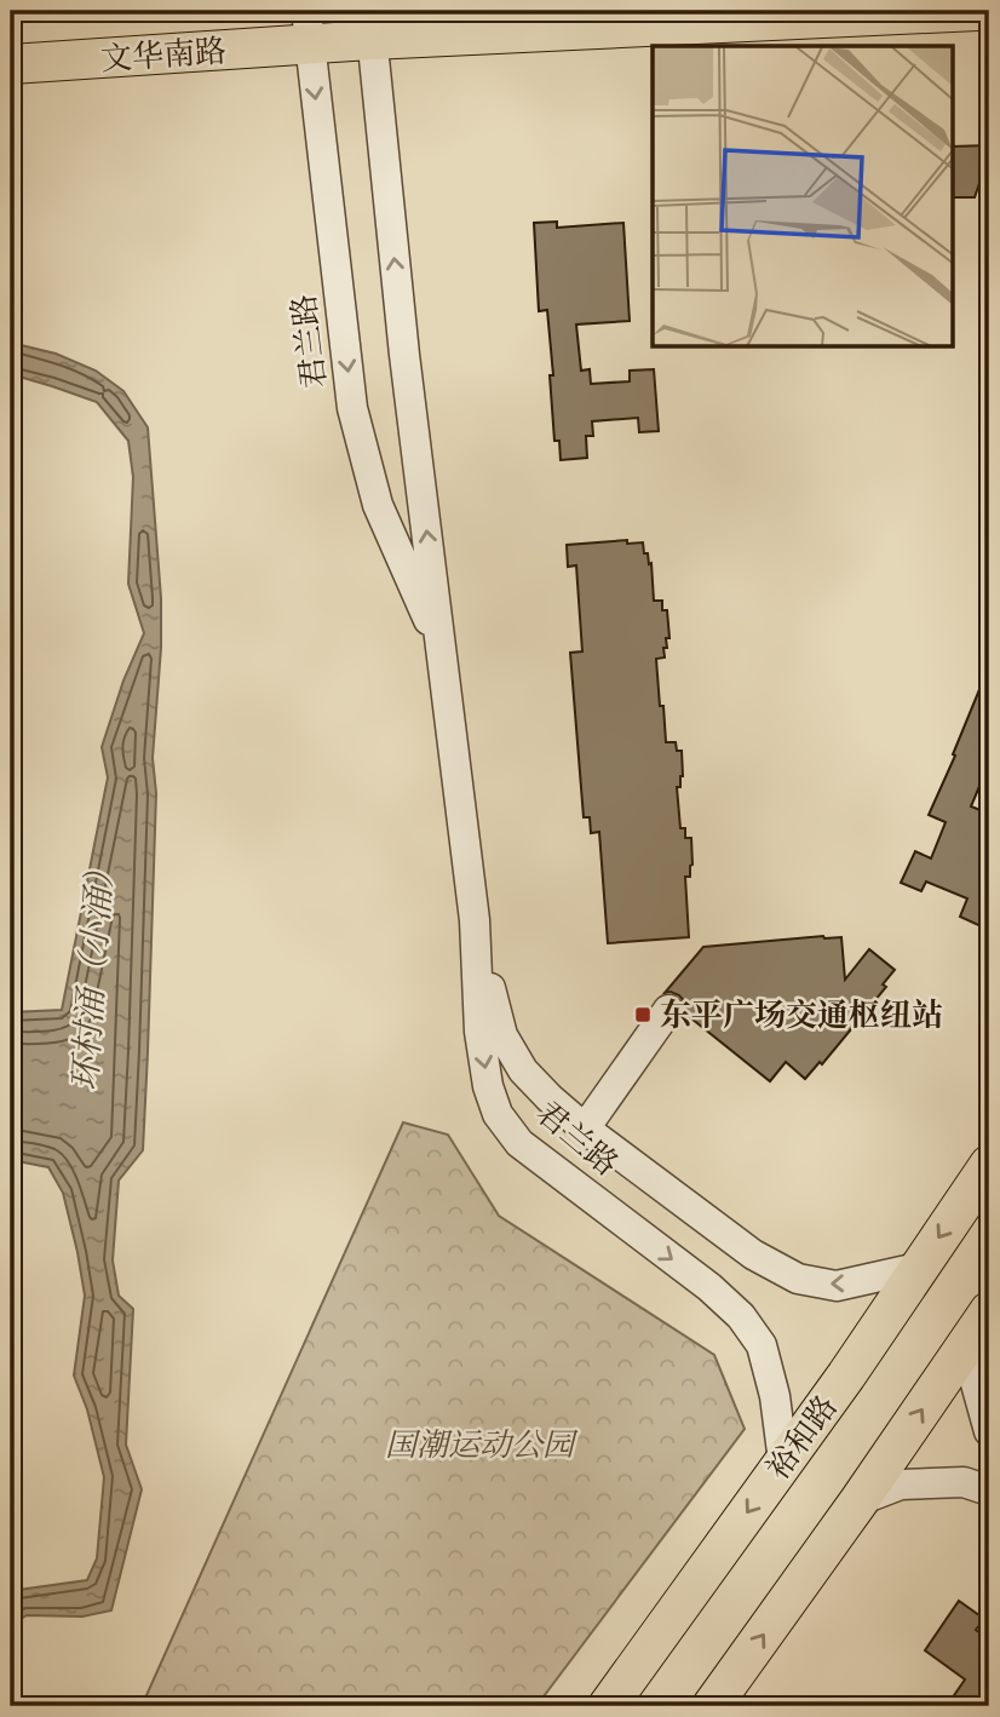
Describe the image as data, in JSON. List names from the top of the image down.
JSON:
{
  "streets": {
    "main road": ["文华南路", "裕和路"],
    "street": ["君兰路"]
  },
  "crossings": [
    ["文华南路", "君兰路"],
    ["君兰路", "裕和路"]
  ],
  "water": ["环村涌（小涌）"],
  "parks": ["国潮运动公园"],
  "places": {
    "transit": ["东平广场交通枢纽站"]
  }
}
